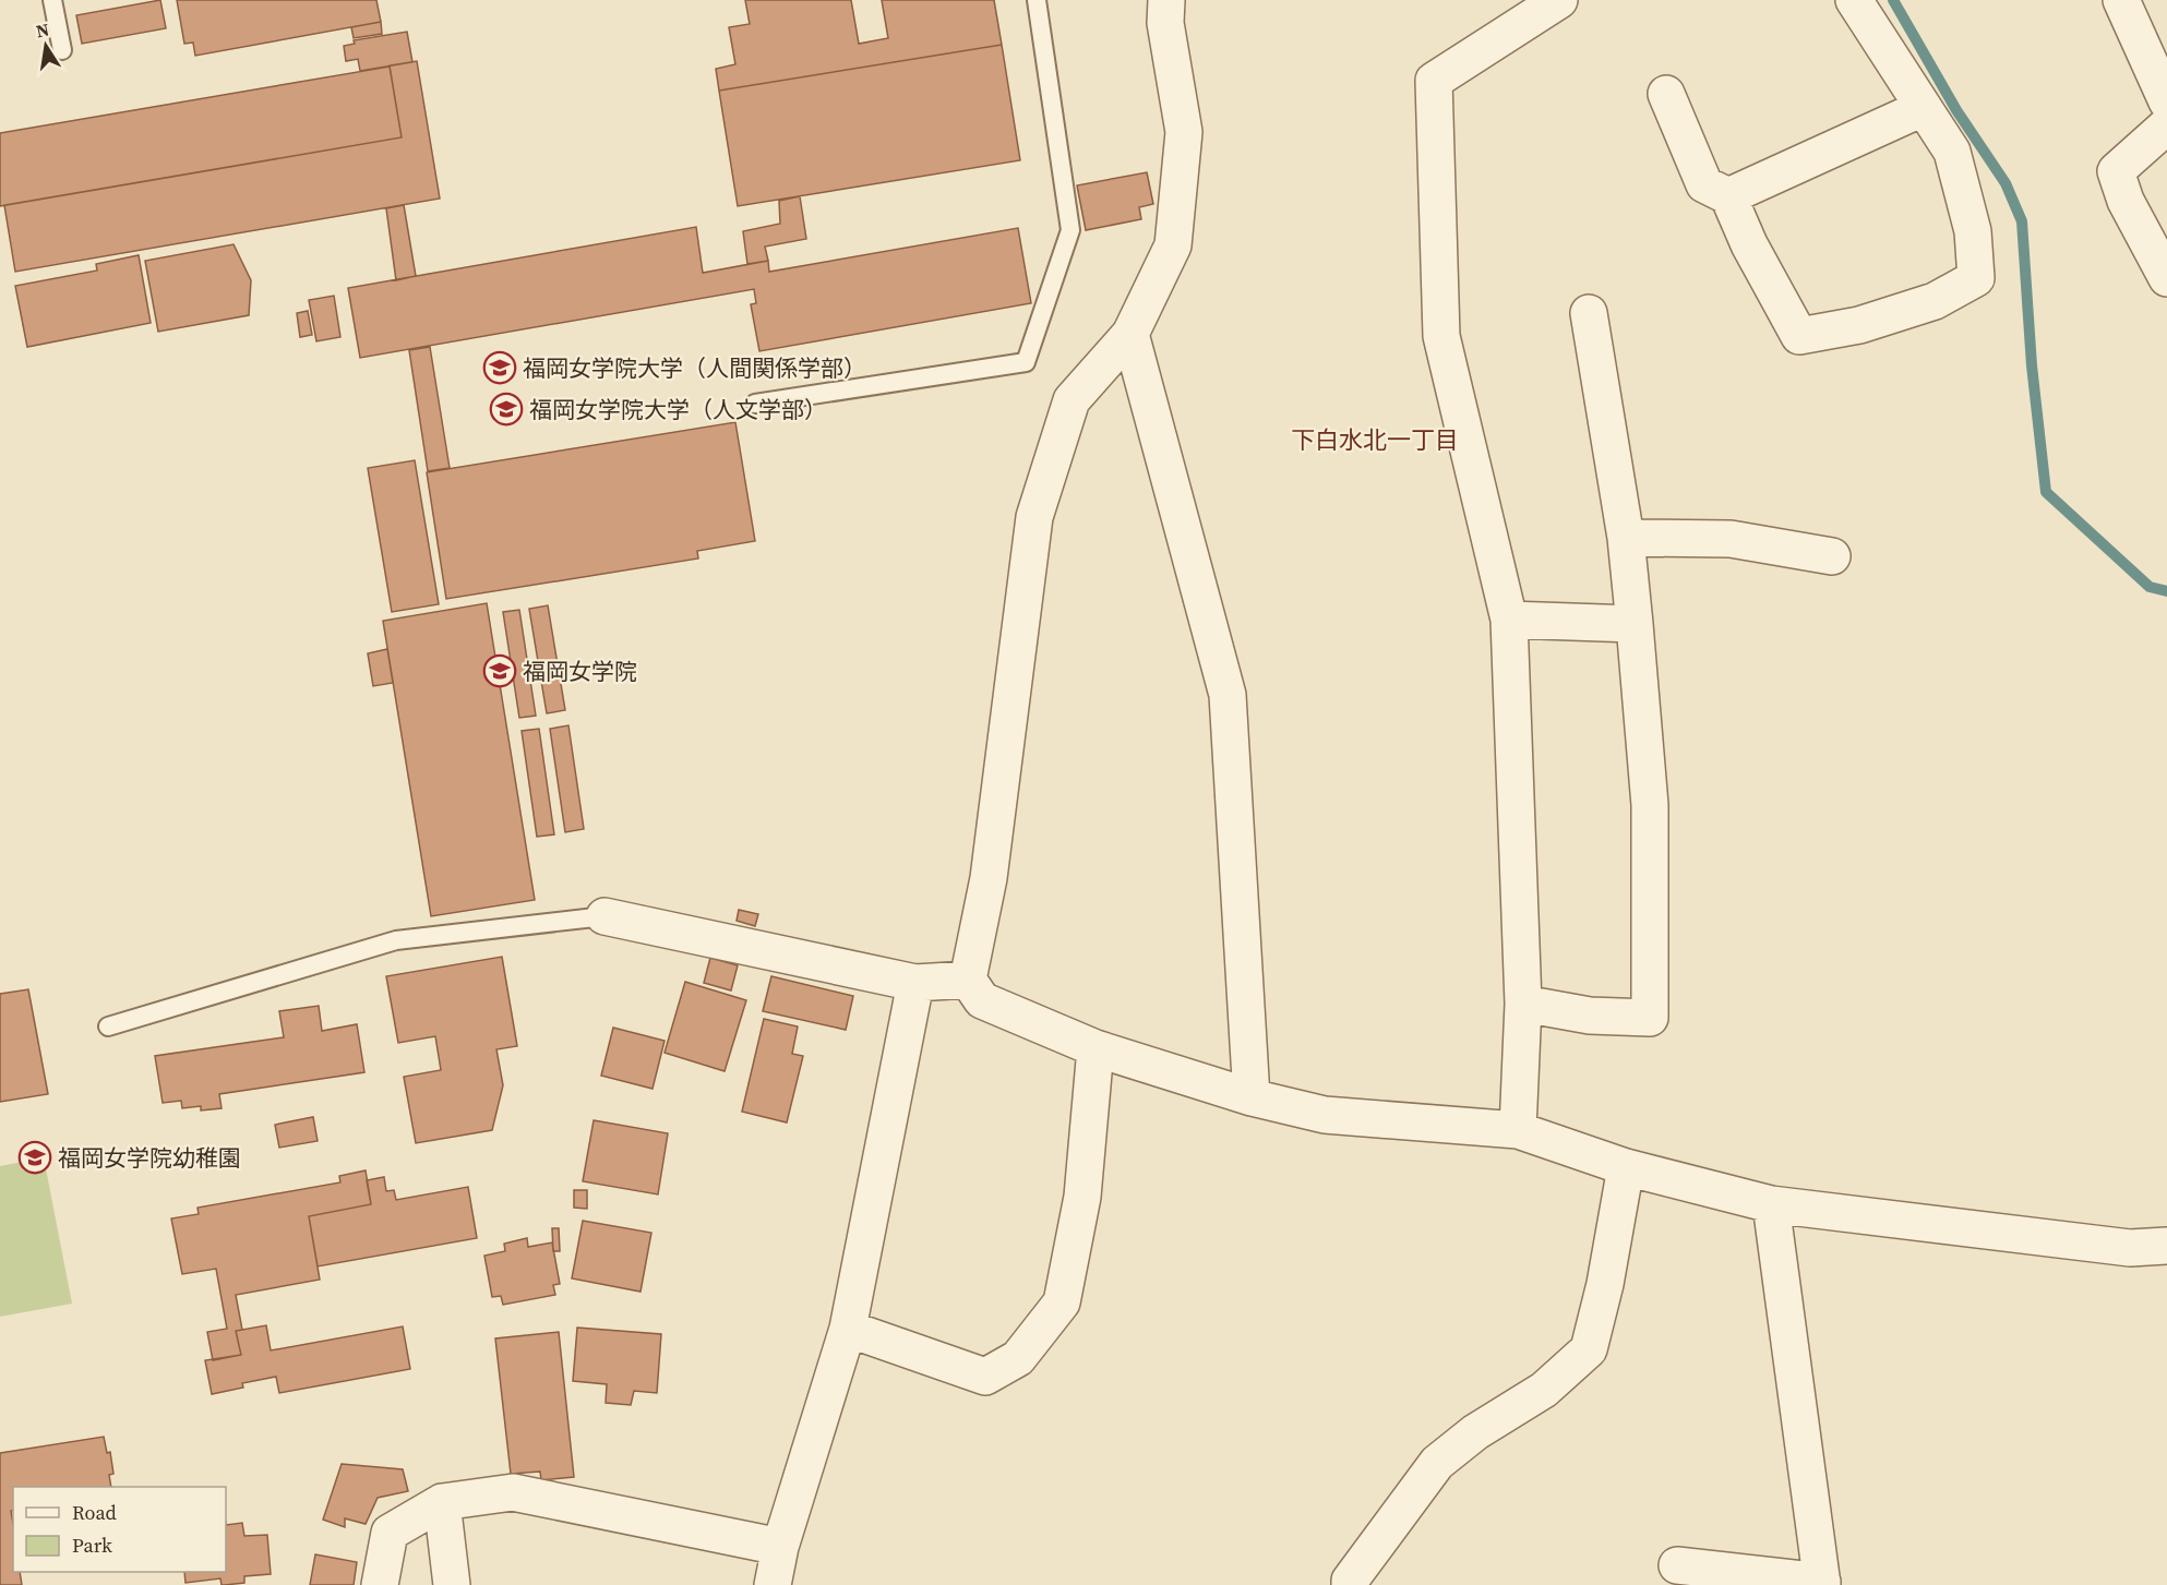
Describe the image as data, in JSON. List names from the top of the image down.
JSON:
{
  "districts": ["下白水北一丁目"],
  "places": {
    "school or university": [
      "福岡女学院大学（人間関係学部）",
      "福岡女学院大学（人文学部）",
      "福岡女学院",
      "福岡女学院幼稚園"
    ]
  },
  "legend": ["Road", "Park"],
  "north": "top"
}
